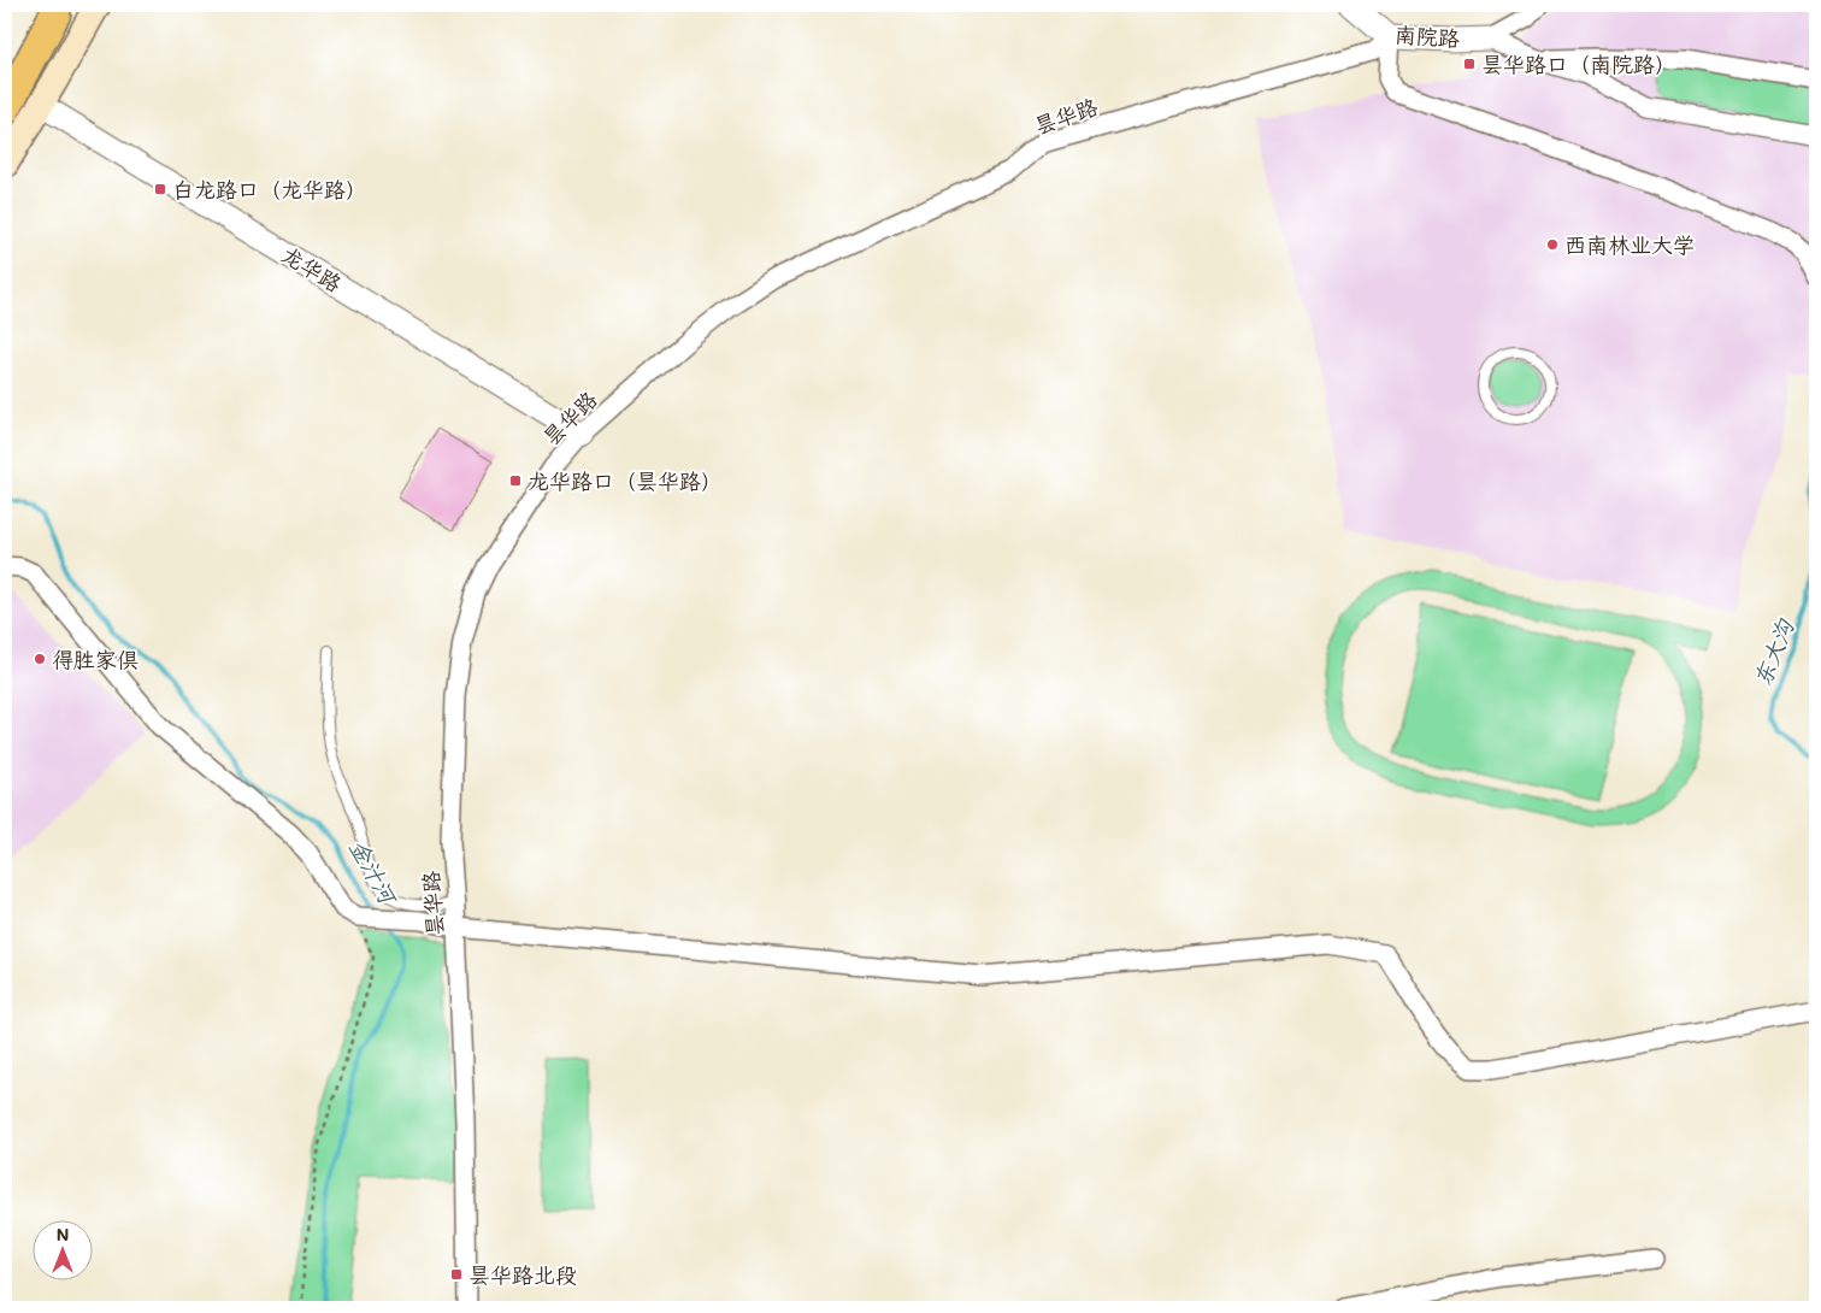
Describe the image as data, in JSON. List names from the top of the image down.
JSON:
{
  "streets": {
    "street": ["南院路", "昙华路", "龙华路"]
  },
  "crossings": [
    ["南院路", "昙华路"],
    ["昙华路", "龙华路"]
  ],
  "water": ["东大沟", "金汁河"],
  "places": {
    "transit": [
      "昙华路口（南院路）",
      "白龙路口（龙华路）",
      "龙华路口（昙华路）",
      "昙华路北段"
    ],
    "other": ["西南林业大学", "得胜家俱"]
  },
  "north": "top"
}
